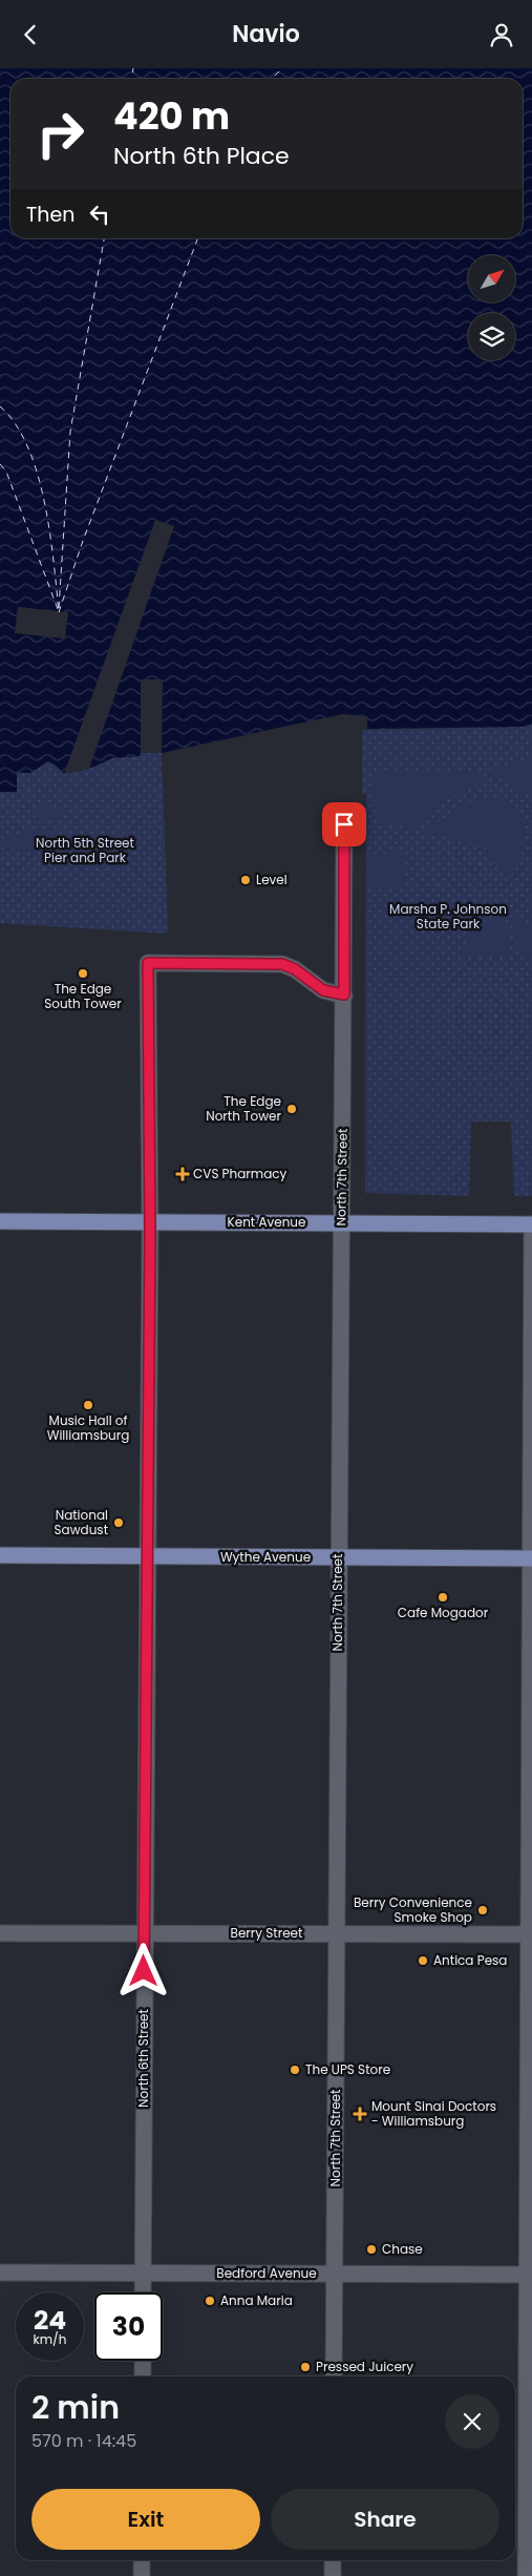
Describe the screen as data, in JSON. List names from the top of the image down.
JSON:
{
  "streets": {
    "main road": ["Kent Avenue", "Wythe Avenue"],
    "street": [
      "North 7th Street",
      "Berry Street",
      "North 6th Street",
      "Bedford Avenue"
    ]
  },
  "crossings": [
    ["North 7th Street", "Kent Avenue"],
    ["North 7th Street", "Wythe Avenue"],
    ["North 7th Street", "Berry Street"],
    ["North 7th Street", "North 6th Street"],
    ["North 7th Street", "Bedford Avenue"],
    ["Kent Avenue", "North 6th Street"],
    ["Wythe Avenue", "North 6th Street"],
    ["Berry Street", "North 6th Street"],
    ["North 6th Street", "Bedford Avenue"]
  ],
  "parks": ["North 5th Street Pier and Park", "Marsha P. Johnson State Park"],
  "places": {
    "other": [
      "Level",
      "The Edge South Tower",
      "The Edge North Tower",
      "Music Hall of Williamsburg",
      "National Sawdust",
      "Cafe Mogador",
      "Berry Convenience Smoke Shop",
      "Antica Pesa",
      "The UPS Store",
      "Chase",
      "Anna Maria",
      "Pressed Juicery"
    ],
    "health": ["CVS Pharmacy", "Mount Sinai Doctors - Williamsburg"]
  },
  "north": "top right",
  "page": {
    "header": "Navio",
    "turn": ["420 m", "North 6th Place"],
    "then": "Then",
    "speed": "24 km/h",
    "limit": "30",
    "heading": ["2 min", "570 m · 14:45"],
    "buttons": ["Exit", "Share"]
  }
}
